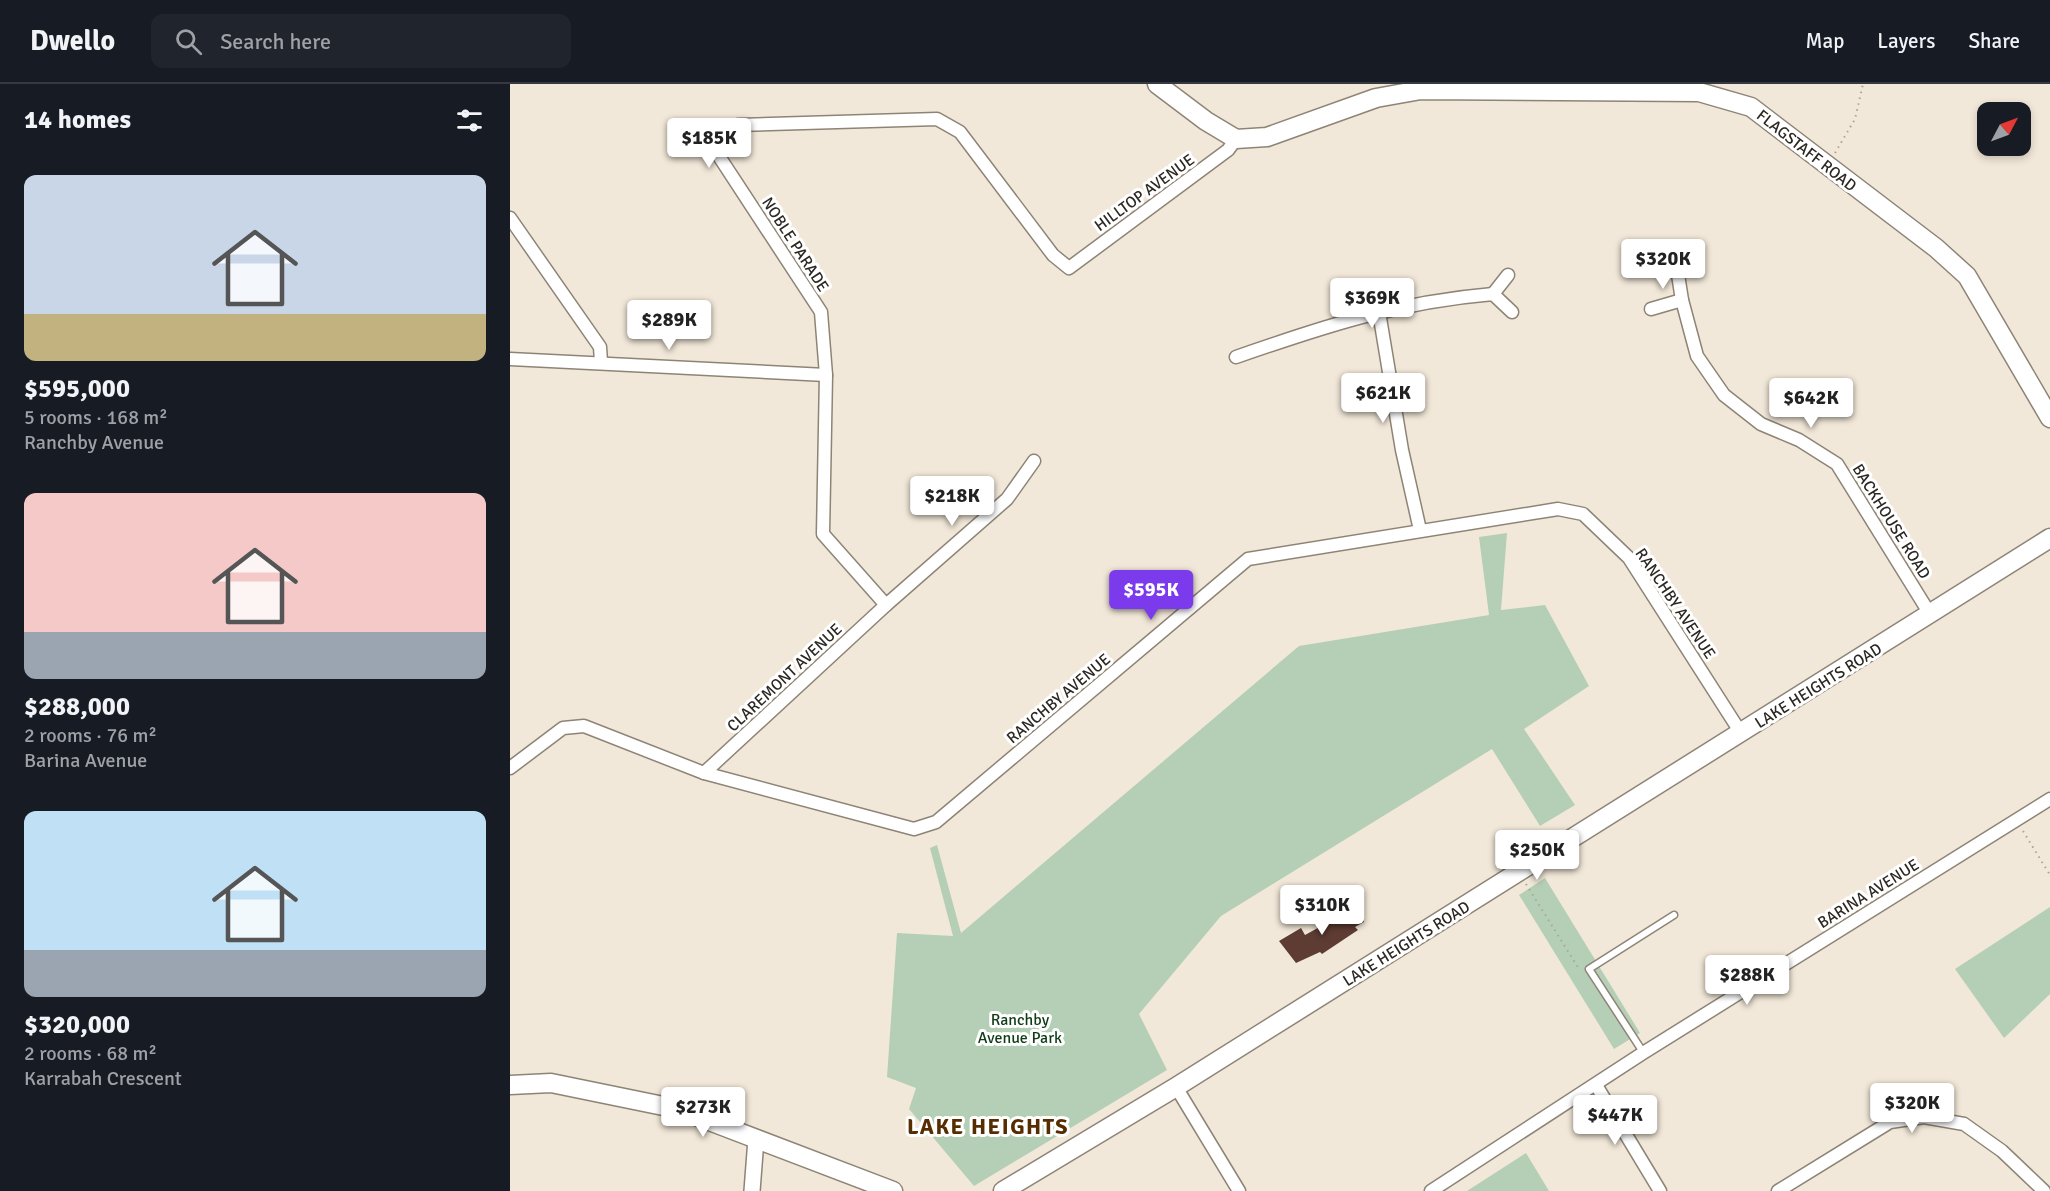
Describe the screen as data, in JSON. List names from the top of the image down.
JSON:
{
  "streets": {
    "main road": ["FLAGSTAFF ROAD", "LAKE HEIGHTS ROAD"],
    "street": [
      "HILLTOP AVENUE",
      "NOBLE PARADE",
      "BACKHOUSE ROAD",
      "RANCHBY AVENUE",
      "CLAREMONT AVENUE",
      "BARINA AVENUE"
    ]
  },
  "crossings": [
    ["FLAGSTAFF ROAD", "HILLTOP AVENUE"],
    ["HILLTOP AVENUE", "NOBLE PARADE"],
    ["NOBLE PARADE", "CLAREMONT AVENUE"],
    ["BACKHOUSE ROAD", "LAKE HEIGHTS ROAD"],
    ["RANCHBY AVENUE", "CLAREMONT AVENUE"],
    ["RANCHBY AVENUE", "LAKE HEIGHTS ROAD"]
  ],
  "districts": ["LAKE HEIGHTS"],
  "parks": ["Ranchby Avenue Park"],
  "north": "top right",
  "page": {
    "header": "Dwello",
    "search": "Search here",
    "nav": ["Map", "Layers", "Share"],
    "heading": "14 homes",
    "price": [
      "$185K",
      "$320K",
      "$369K",
      "$289K",
      "$621K",
      "$642K",
      "$218K",
      "$595K",
      "$250K",
      "$310K",
      "$288K",
      "$320K",
      "$273K",
      "$447K"
    ],
    "list": [
      {
        "name": "$595,000",
        "note": "5 rooms · 168 m² · Ranchby Avenue"
      },
      {
        "name": "$288,000",
        "note": "2 rooms · 76 m² · Barina Avenue"
      },
      {
        "name": "$320,000",
        "note": "2 rooms · 68 m² · Karrabah Crescent"
      }
    ]
  }
}
